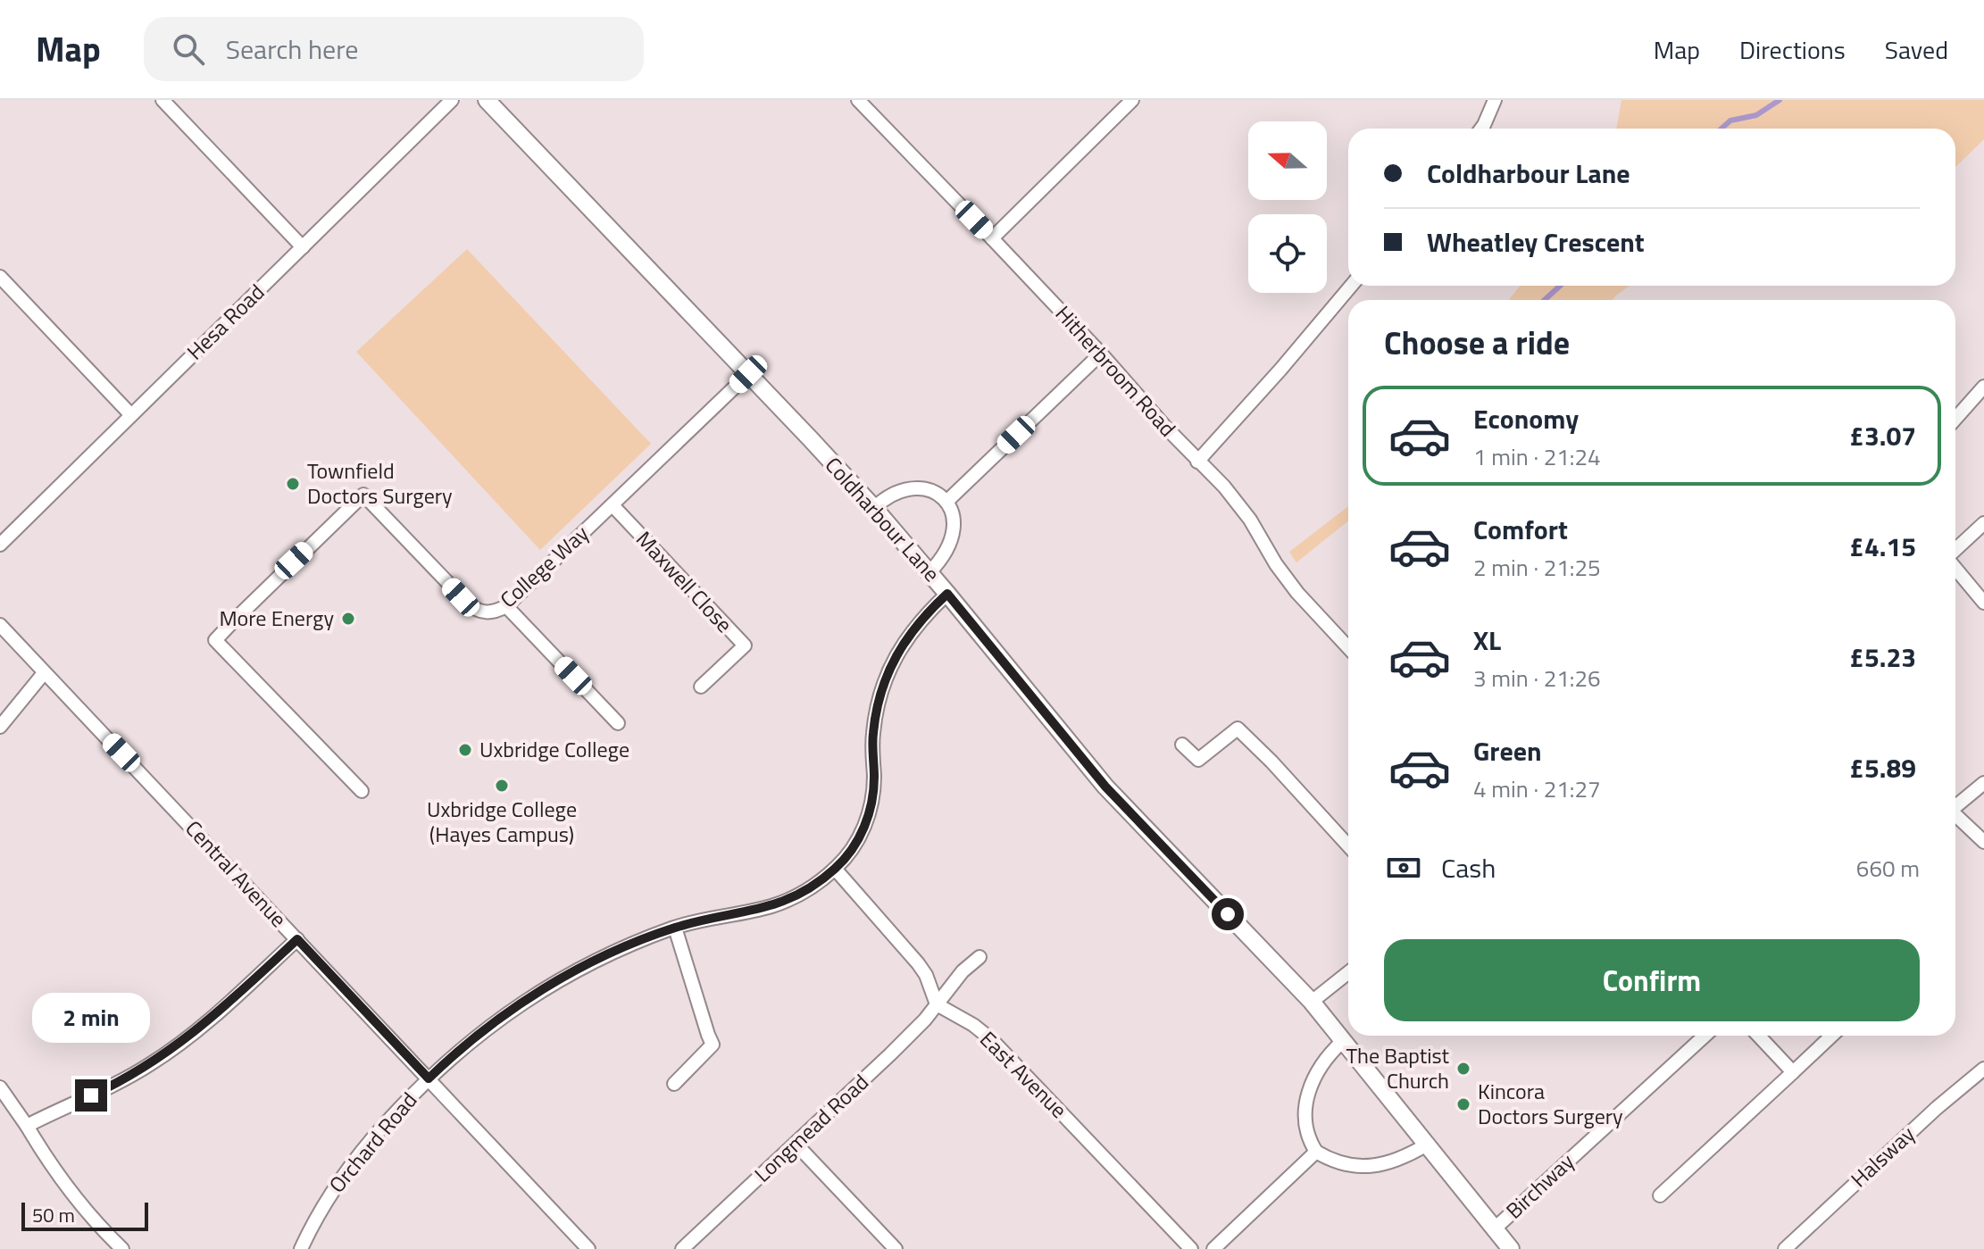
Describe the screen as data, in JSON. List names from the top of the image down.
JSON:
{
  "streets": {
    "street": [
      "Hesa Road",
      "Hitherbroom Road",
      "Coldharbour Lane",
      "College Way",
      "Maxwell Close",
      "Central Avenue",
      "East Avenue",
      "Longmead Road",
      "Orchard Road",
      "Halsway",
      "Birchway"
    ]
  },
  "crossings": [
    ["Coldharbour Lane", "College Way"],
    ["Coldharbour Lane", "Orchard Road"],
    ["Coldharbour Lane", "Birchway"],
    ["College Way", "Maxwell Close"],
    ["Central Avenue", "Orchard Road"],
    ["East Avenue", "Longmead Road"]
  ],
  "places": [
    "Townfield Doctors Surgery",
    "More Energy",
    "Uxbridge College",
    "Uxbridge College (Hayes Campus)",
    "The Baptist Church",
    "Kincora Doctors Surgery"
  ],
  "scale_bar": "50 m",
  "north": "left",
  "page": {
    "header": "Map",
    "search": "Search here",
    "nav": ["Map", "Directions", "Saved"],
    "banner": ["Coldharbour Lane", "Wheatley Crescent"],
    "heading": "Choose a ride",
    "list": [
      {
        "name": "Economy",
        "note": "1 min · 21:24",
        "value": "£3.07"
      },
      {
        "name": "Comfort",
        "note": "2 min · 21:25",
        "value": "£4.15"
      },
      {
        "name": "XL",
        "note": "3 min · 21:26",
        "value": "£5.23"
      },
      {
        "name": "Green",
        "note": "4 min · 21:27",
        "value": "£5.89"
      }
    ],
    "pay": ["Cash", "660 m"],
    "buttons": "Confirm",
    "bubble": "2 min",
    "scale": "50 m"
  }
}
